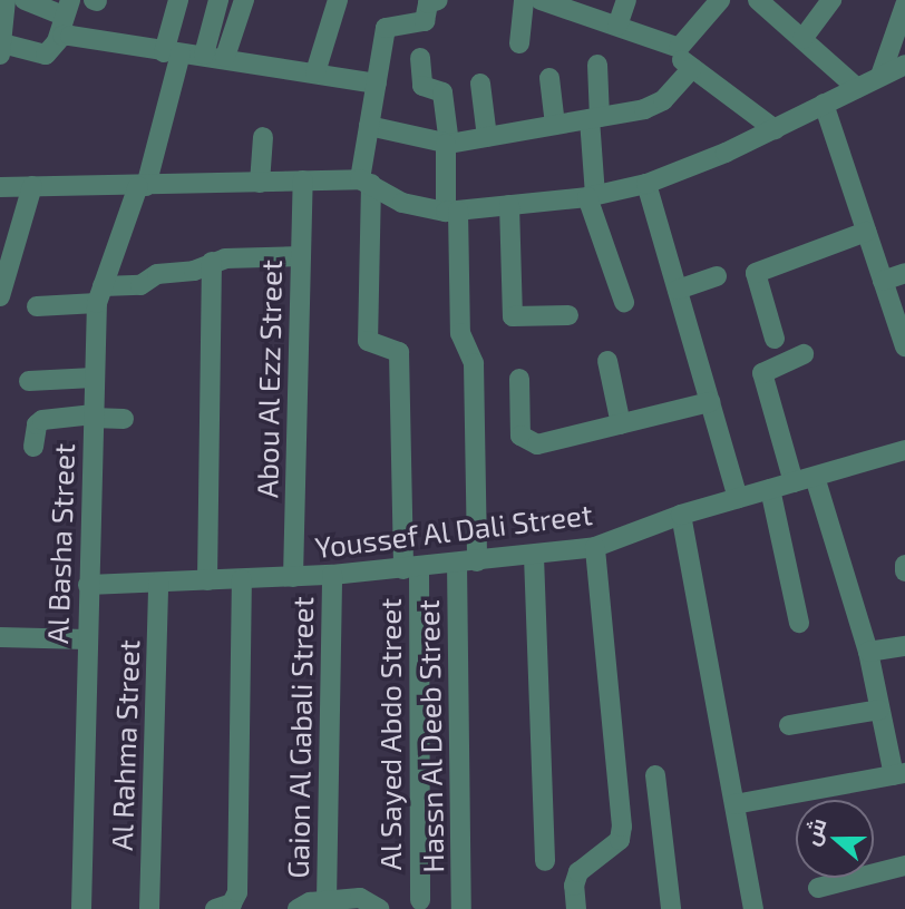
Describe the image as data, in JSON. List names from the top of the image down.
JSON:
{
  "streets": {
    "street": [
      "Abou Al Ezz Street",
      "Youssef Al Dali Street",
      "Al Basha Street",
      "Al Sayed Abdo Street",
      "Hassn Al Deeb Street",
      "Gaion Al Gabali Street",
      "Al Rahma Street"
    ]
  },
  "crossings": [
    ["Abou Al Ezz Street", "Youssef Al Dali Street"],
    ["Youssef Al Dali Street", "Al Basha Street"],
    ["Youssef Al Dali Street", "Al Sayed Abdo Street"],
    ["Youssef Al Dali Street", "Hassn Al Deeb Street"],
    ["Youssef Al Dali Street", "Gaion Al Gabali Street"],
    ["Youssef Al Dali Street", "Al Rahma Street"]
  ],
  "north": "left"
}
